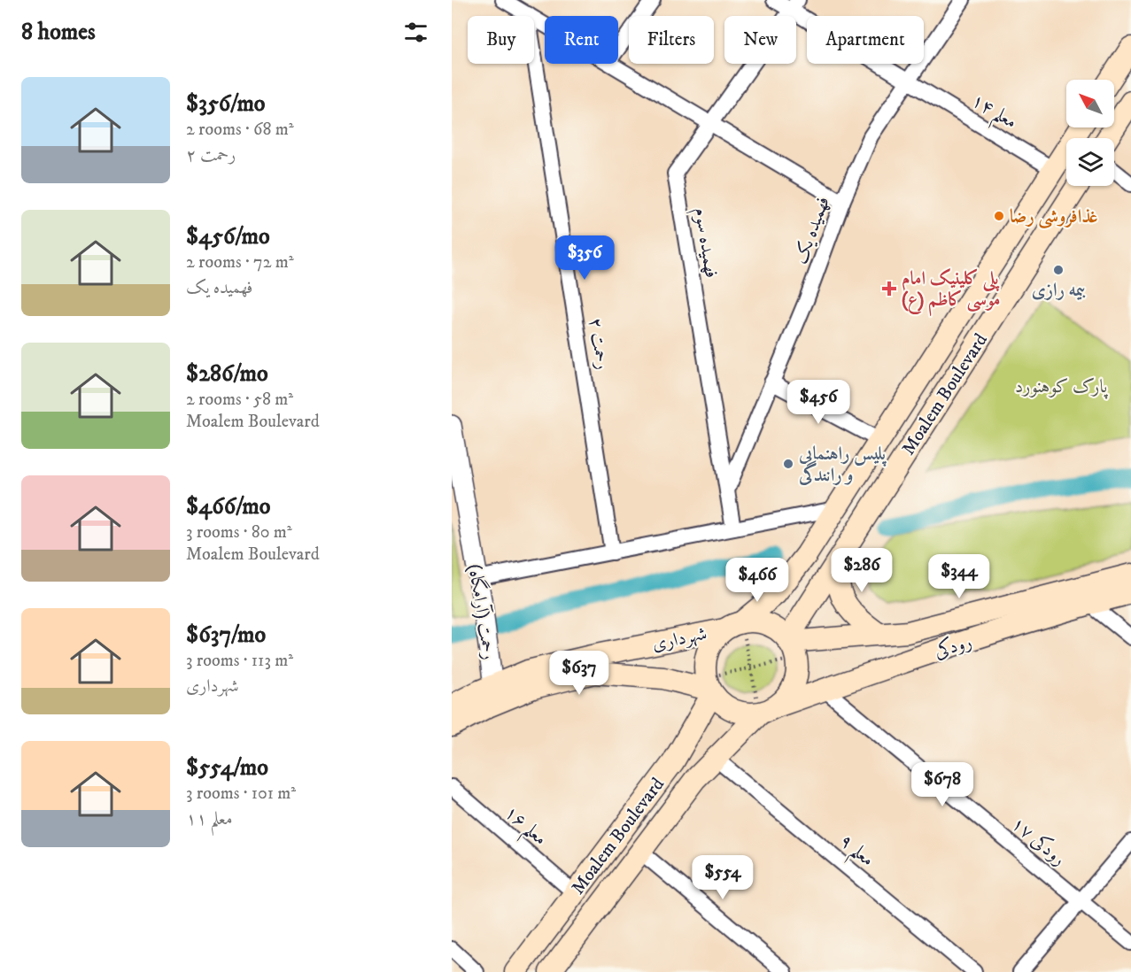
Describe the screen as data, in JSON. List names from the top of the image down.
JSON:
{
  "streets": {
    "main road": ["Moalem Boulevard", "شهرداری", "رودکی"],
    "street": [
      "معلم ۱۴",
      "فهمیده یک",
      "فهمیده سوم",
      "رحمت ۲",
      "رحمت (آرامگاه)",
      "معلم ۱۶",
      "رودکی ۱۷",
      "معلم ۹"
    ]
  },
  "crossings": [
    ["معلم ۱۴", "فهمیده یک"],
    ["معلم ۱۴", "فهمیده سوم"],
    ["معلم ۱۴", "Moalem Boulevard"],
    ["فهمیده یک", "فهمیده سوم"],
    ["Moalem Boulevard", "شهرداری"],
    ["Moalem Boulevard", "رودکی"],
    ["Moalem Boulevard", "معلم ۱۶"],
    ["Moalem Boulevard", "معلم ۹"],
    ["رحمت (آرامگاه)", "شهرداری"],
    ["رودکی", "رودکی ۱۷"]
  ],
  "parks": ["پارک کوهنورد"],
  "places": {
    "other": ["غذافروشی رضا", "بیمه رازی", "پلیس راهنمایی و رانندگی"],
    "health": ["پلی کلینیک امام موسی کاظم (ع)"]
  },
  "north": "top left",
  "page": {
    "heading": "8 homes",
    "chip": [
      "Buy",
      "Rent",
      "Filters",
      "New",
      "Apartment"
    ],
    "list": [
      {
        "name": "$356/mo",
        "note": "2 rooms · 68 m² · رحمت ۲"
      },
      {
        "name": "$456/mo",
        "note": "2 rooms · 72 m² · فهمیده یک"
      },
      {
        "name": "$286/mo",
        "note": "2 rooms · 58 m² · Moalem Boulevard"
      },
      {
        "name": "$466/mo",
        "note": "3 rooms · 80 m² · Moalem Boulevard"
      },
      {
        "name": "$637/mo",
        "note": "3 rooms · 113 m² · شهرداری"
      },
      {
        "name": "$554/mo",
        "note": "3 rooms · 101 m² · معلم ۱۱"
      }
    ],
    "price": [
      "$356",
      "$456",
      "$286",
      "$344",
      "$466",
      "$637",
      "$678",
      "$554"
    ]
  }
}
